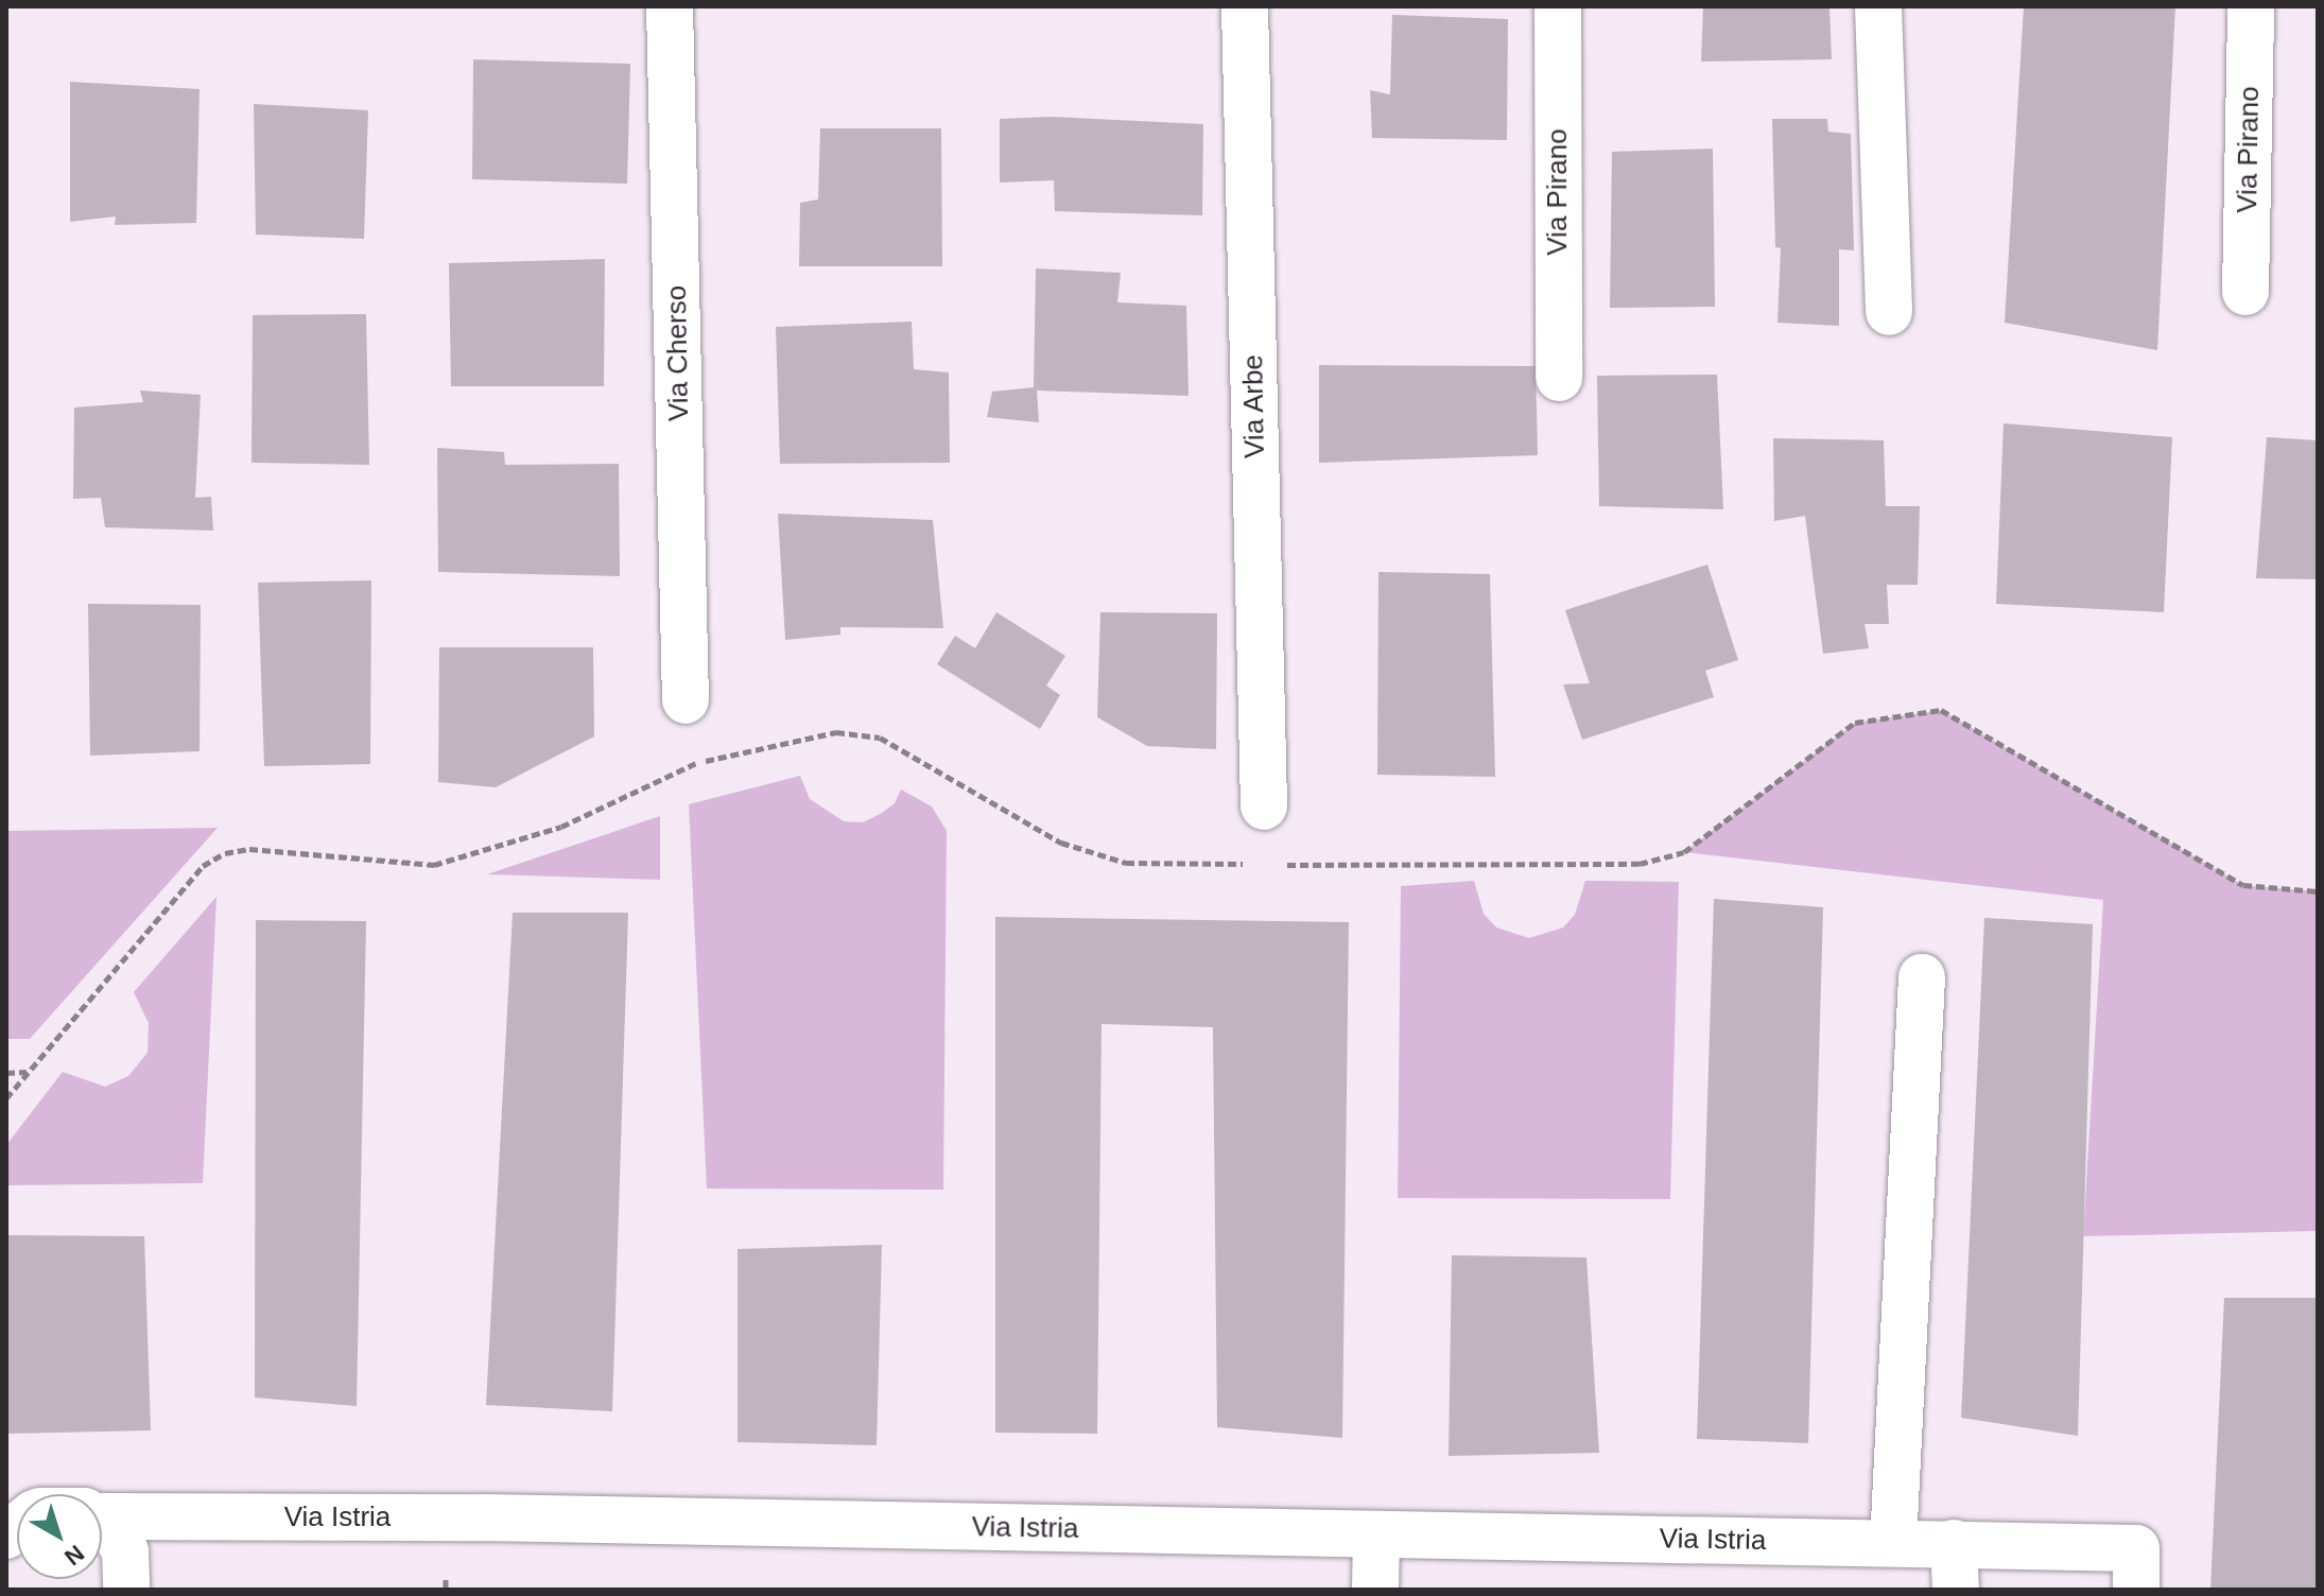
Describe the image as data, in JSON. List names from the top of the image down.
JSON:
{
  "streets": {
    "street": [
      "Via Pirano",
      "Via Cherso",
      "Via Arbe",
      "Via Istria"
    ]
  },
  "north": "bottom right"
}
